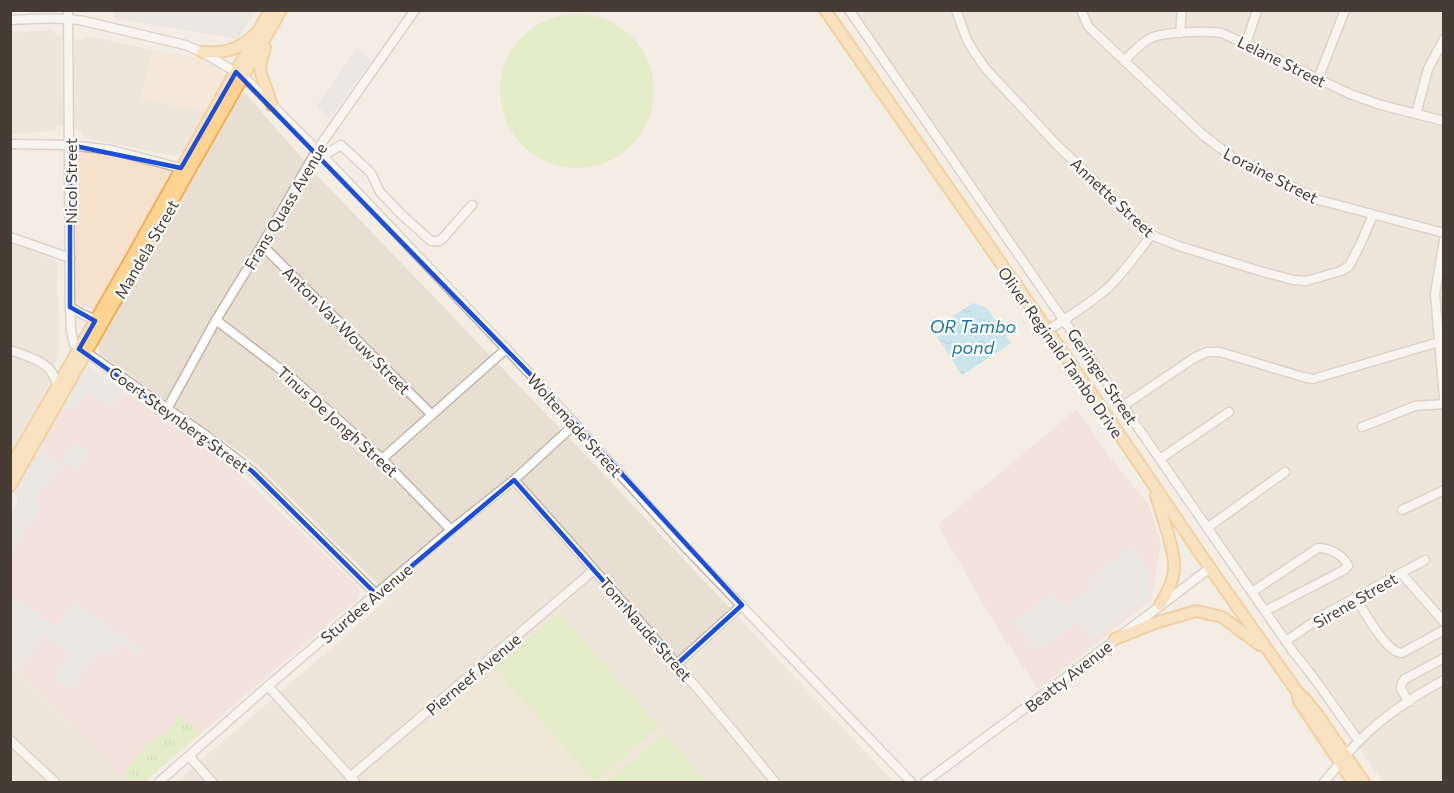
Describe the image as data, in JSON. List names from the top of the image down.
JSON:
{
  "streets": {
    "main road": ["Mandela Street", "Oliver Reginald Tambo Drive"],
    "street": [
      "Lelane Street",
      "Loraine Street",
      "Nicol Street",
      "Annette Street",
      "Frans Quass Avenue",
      "Anton Vav Wouw Street",
      "Geringer Street",
      "Coert Steynberg Street",
      "Tinus De Jongh Street",
      "Woltemade Street",
      "Sirene Street",
      "Sturdee Avenue",
      "Tom Naude Street",
      "Pierneef Avenue",
      "Beatty Avenue"
    ]
  },
  "crossings": [
    ["Lelane Street", "Loraine Street"],
    ["Loraine Street", "Annette Street"],
    ["Nicol Street", "Mandela Street"],
    ["Nicol Street", "Coert Steynberg Street"],
    ["Nicol Street", "Woltemade Street"],
    ["Frans Quass Avenue", "Anton Vav Wouw Street"],
    ["Frans Quass Avenue", "Coert Steynberg Street"],
    ["Frans Quass Avenue", "Tinus De Jongh Street"],
    ["Frans Quass Avenue", "Woltemade Street"],
    ["Mandela Street", "Coert Steynberg Street"],
    ["Mandela Street", "Woltemade Street"],
    ["Oliver Reginald Tambo Drive", "Beatty Avenue"],
    ["Geringer Street", "Sirene Street"],
    ["Coert Steynberg Street", "Sturdee Avenue"],
    ["Tinus De Jongh Street", "Sturdee Avenue"],
    ["Woltemade Street", "Sturdee Avenue"],
    ["Sturdee Avenue", "Tom Naude Street"],
    ["Tom Naude Street", "Pierneef Avenue"]
  ],
  "water": ["OR Tambo pond"]
}
